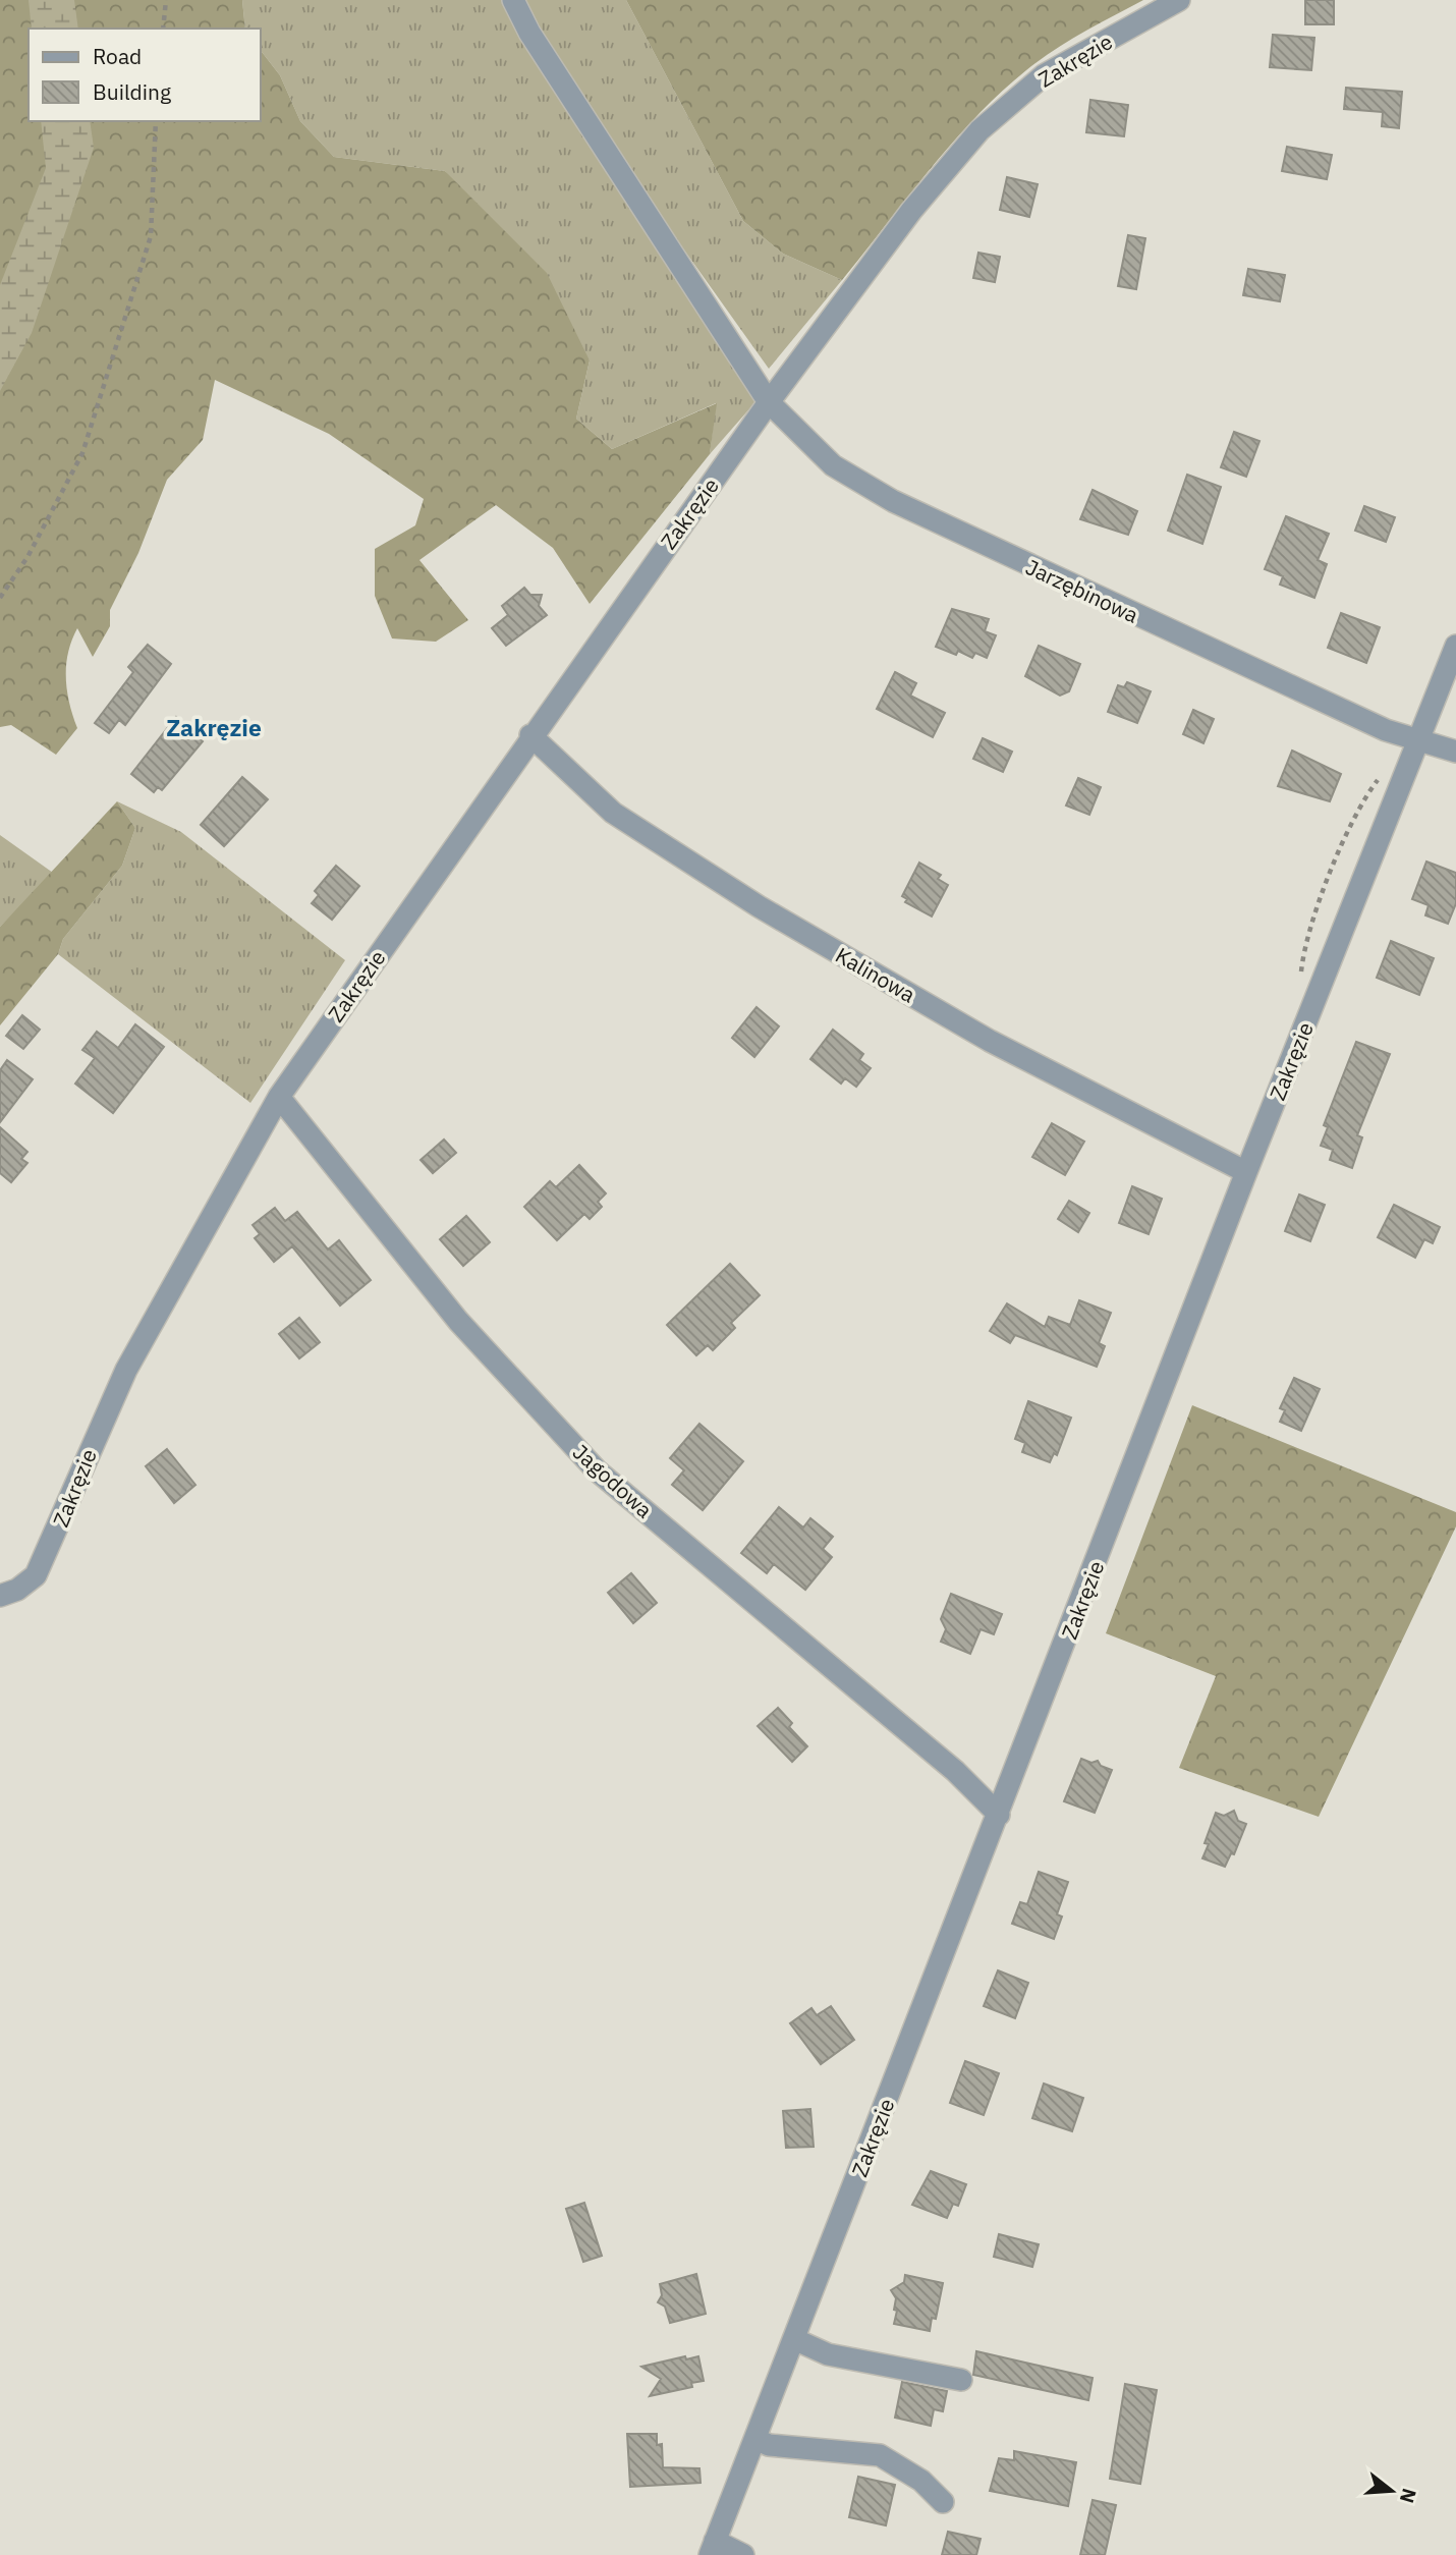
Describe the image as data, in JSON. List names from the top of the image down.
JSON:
{
  "streets": {
    "street": [
      "Zakręzie",
      "Jarzębinowa",
      "Kalinowa",
      "Jagodowa"
    ]
  },
  "crossings": [
    ["Zakręzie", "Jarzębinowa"],
    ["Zakręzie", "Kalinowa"],
    ["Zakręzie", "Jagodowa"]
  ],
  "districts": ["Zakręzie"],
  "legend": ["Road", "Building"],
  "north": "right"
}
